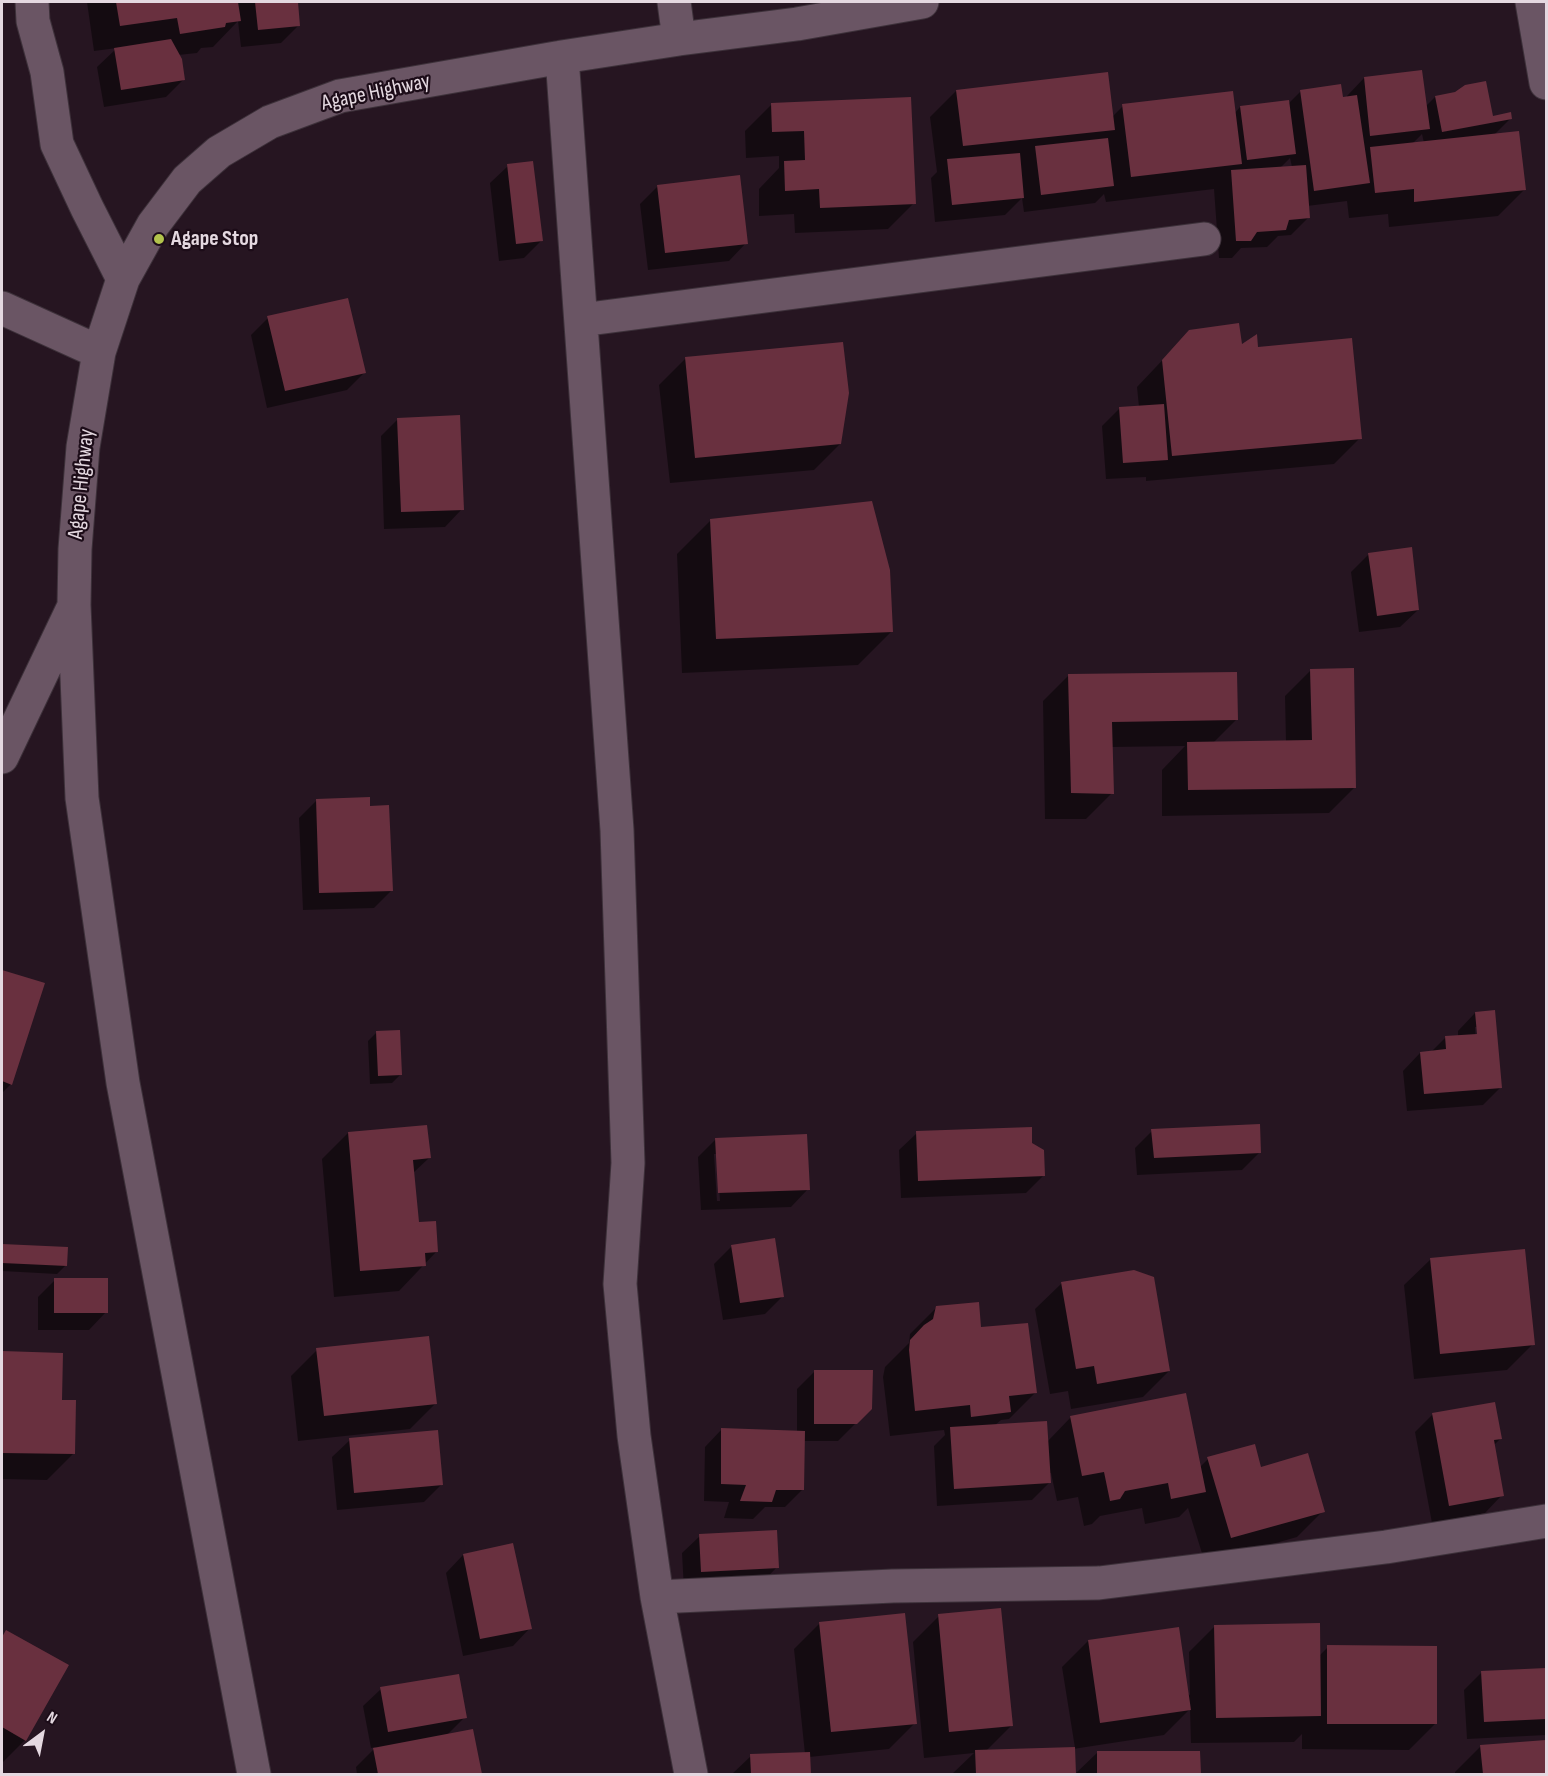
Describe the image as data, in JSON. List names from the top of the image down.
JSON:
{
  "streets": {
    "street": ["Agape Highway"]
  },
  "places": ["Agape Stop"],
  "north": "top right"
}
